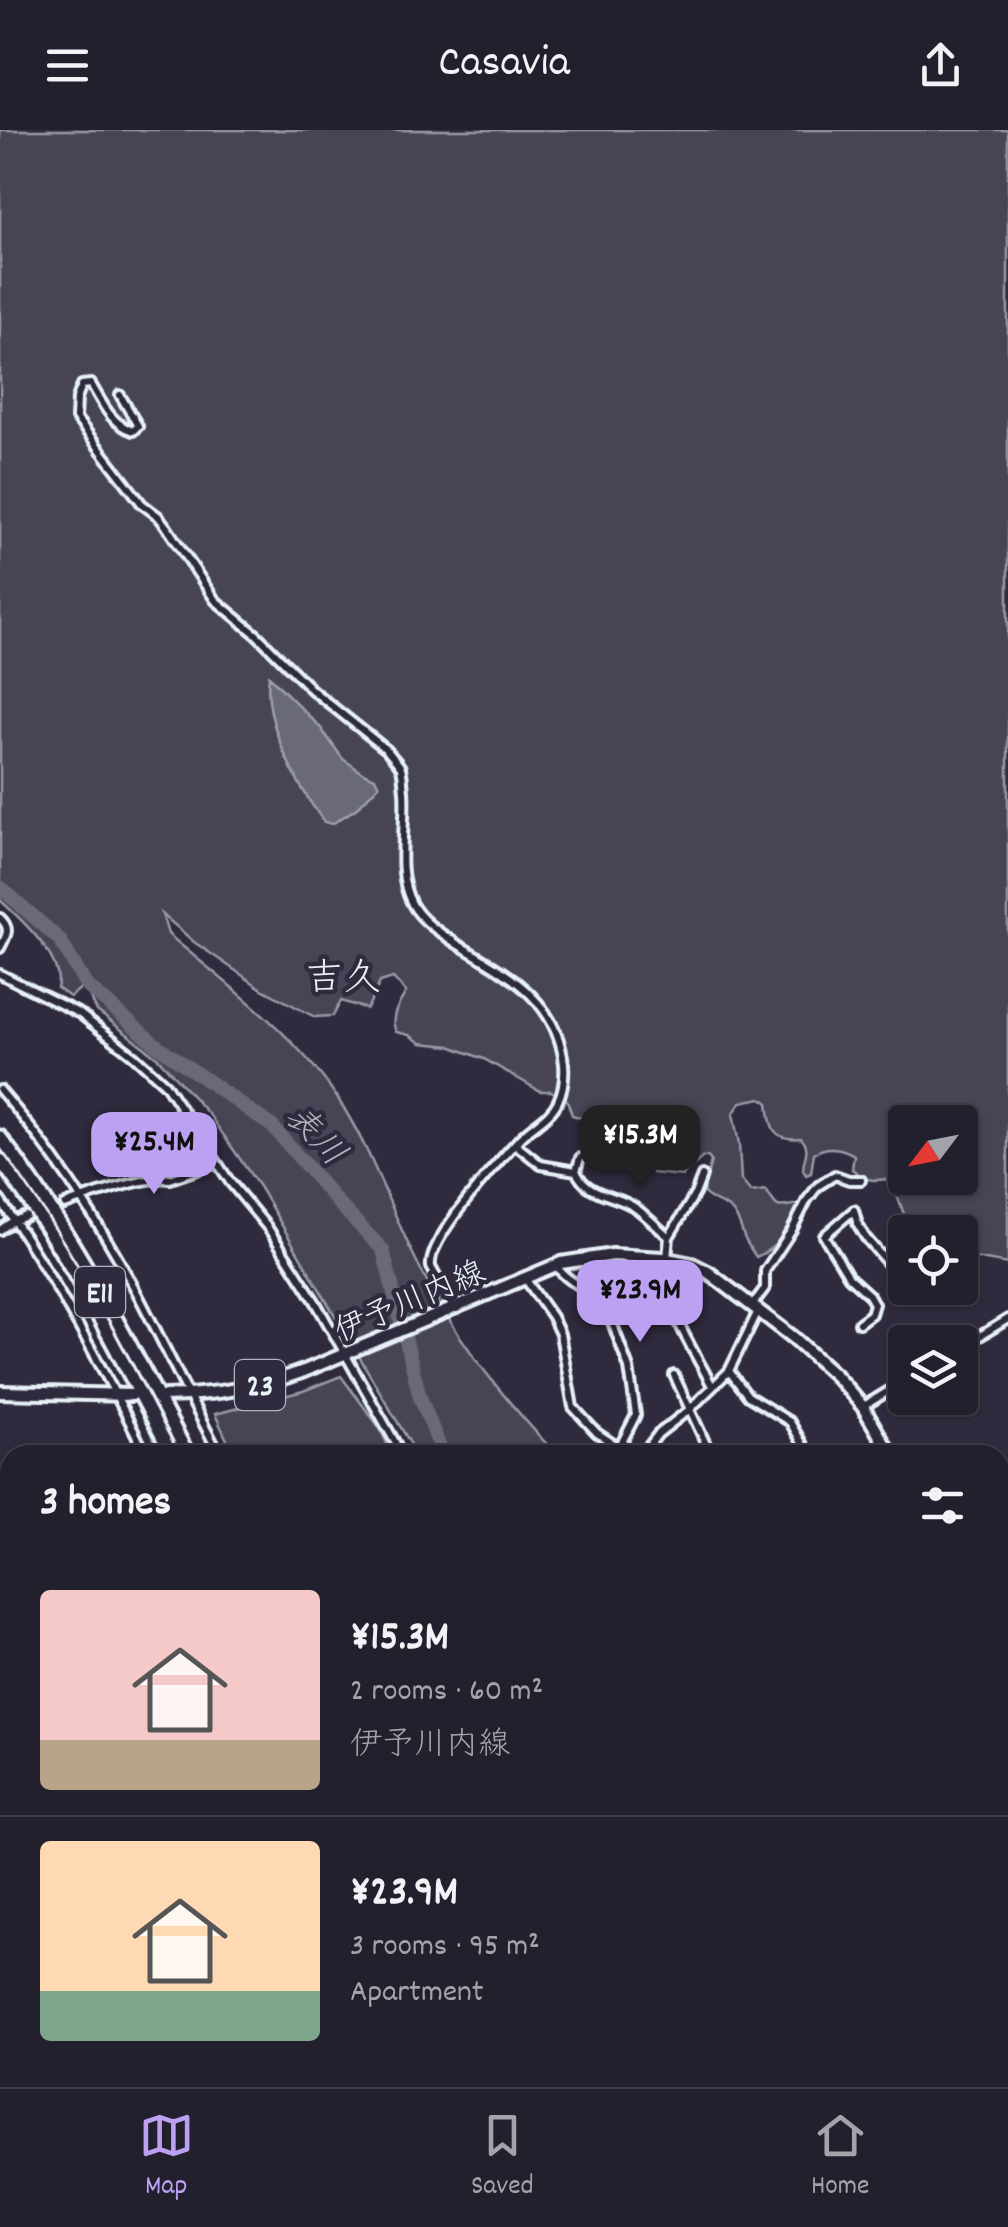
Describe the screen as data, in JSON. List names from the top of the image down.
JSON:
{
  "streets": {
    "highway": ["E11"],
    "main road": ["伊予川内線", "23"]
  },
  "districts": ["吉久"],
  "water": ["表川"],
  "north": "bottom left",
  "page": {
    "header": "Casavia",
    "price": ["¥15.3M", "¥25.4M", "¥23.9M"],
    "heading": "3 homes",
    "list": [
      {
        "name": "¥15.3M",
        "note": "2 rooms · 60 m² · 伊予川内線"
      },
      {
        "name": "¥23.9M",
        "note": "3 rooms · 95 m² · Apartment"
      }
    ],
    "tabs": ["Map", "Saved", "Home"]
  }
}
